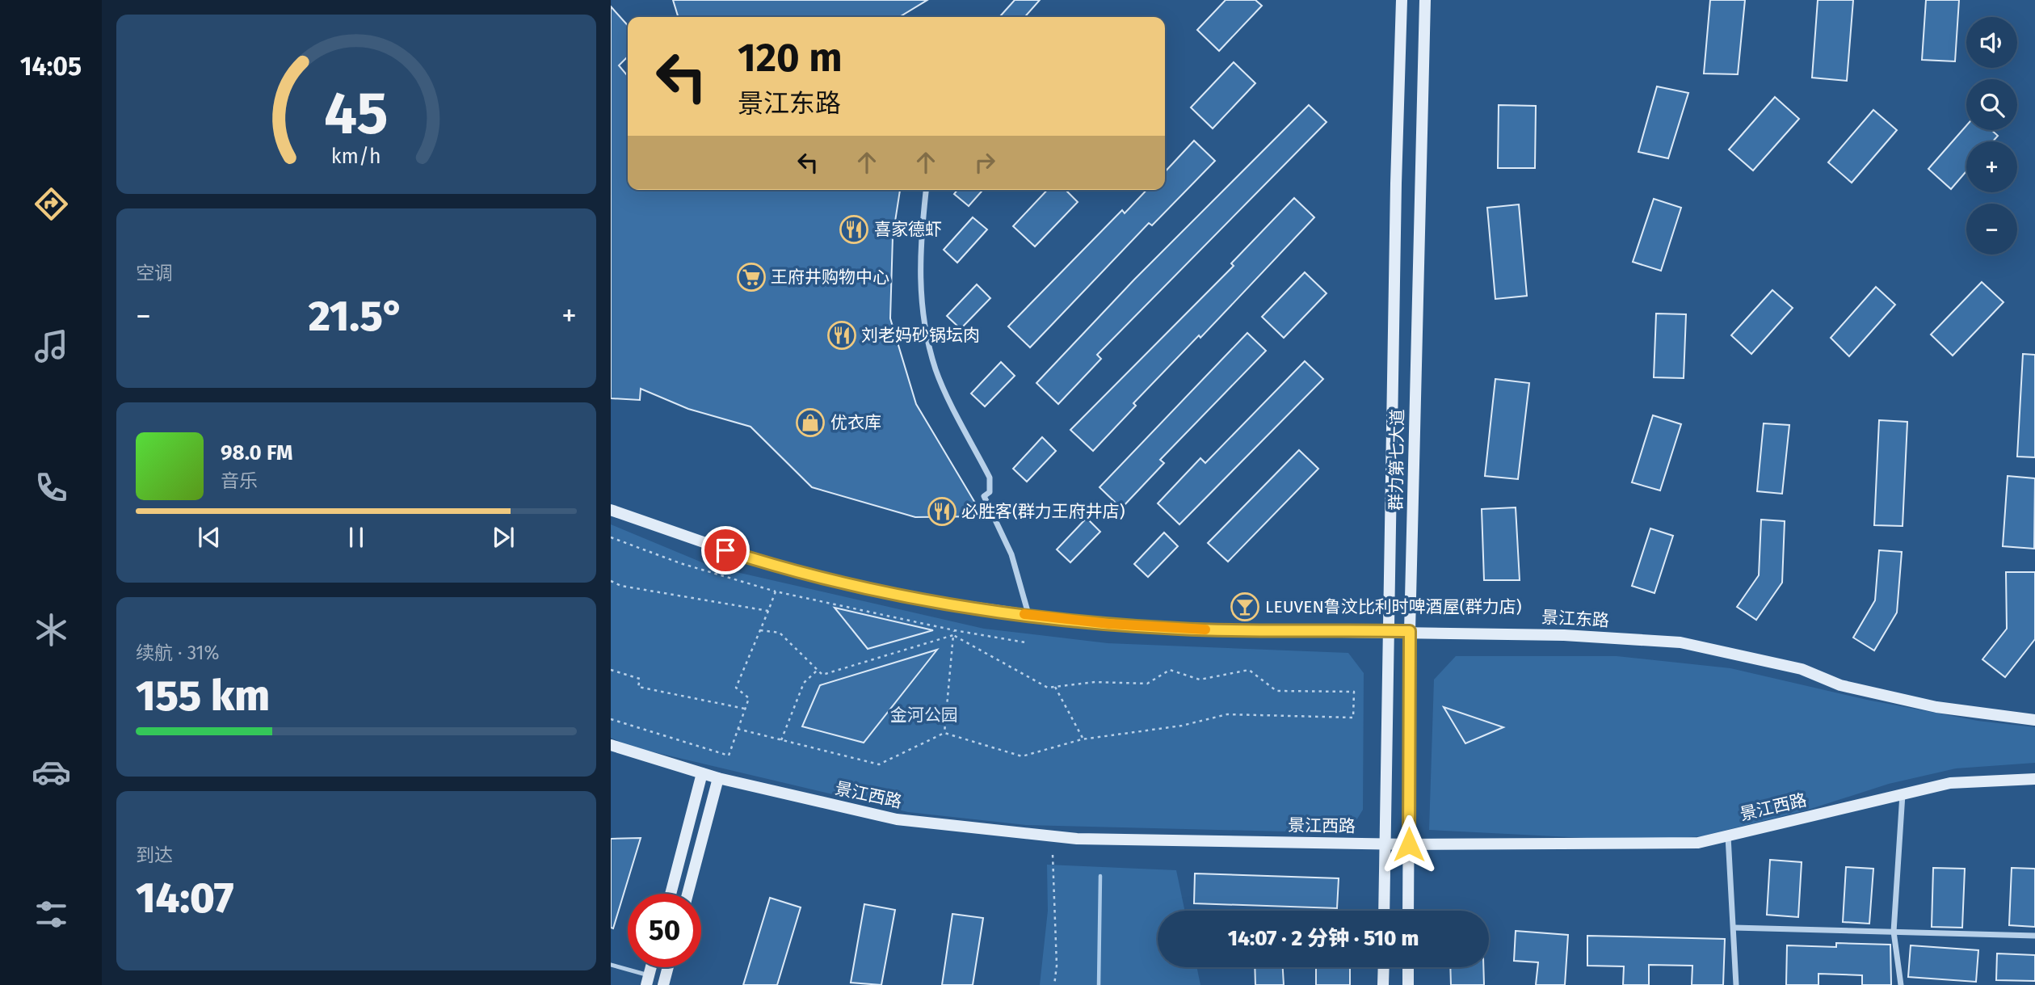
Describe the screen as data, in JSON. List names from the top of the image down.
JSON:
{
  "streets": {
    "main road": ["群力第七大道", "景江东路", "景江西路"]
  },
  "crossings": [
    ["群力第七大道", "景江东路"],
    ["群力第七大道", "景江西路"]
  ],
  "parks": ["金河公园"],
  "places": {
    "restaurant": ["喜家德虾", "刘老妈砂锅坛肉", "必胜客(群力王府井店)"],
    "supermarket": ["王府井购物中心"],
    "shop": ["优衣库"],
    "bar": ["LEUVEN鲁汶比利时啤酒屋(群力店)"]
  },
  "page": {
    "tabs": "14:05",
    "map_buttons": ["+", "−"],
    "turn": ["120 m", "景江东路"],
    "tile": [
      "空调",
      ["续航 · 31%", "155 km"],
      ["到达", "14:07"]
    ],
    "heat": ["−", "21.5°", "+"],
    "song": ["98.0 FM", "音乐"],
    "limit": "50",
    "trip": "14:07 · 2 分钟 · 510 m",
    "gauge": ["45", "km/h"]
  }
}
